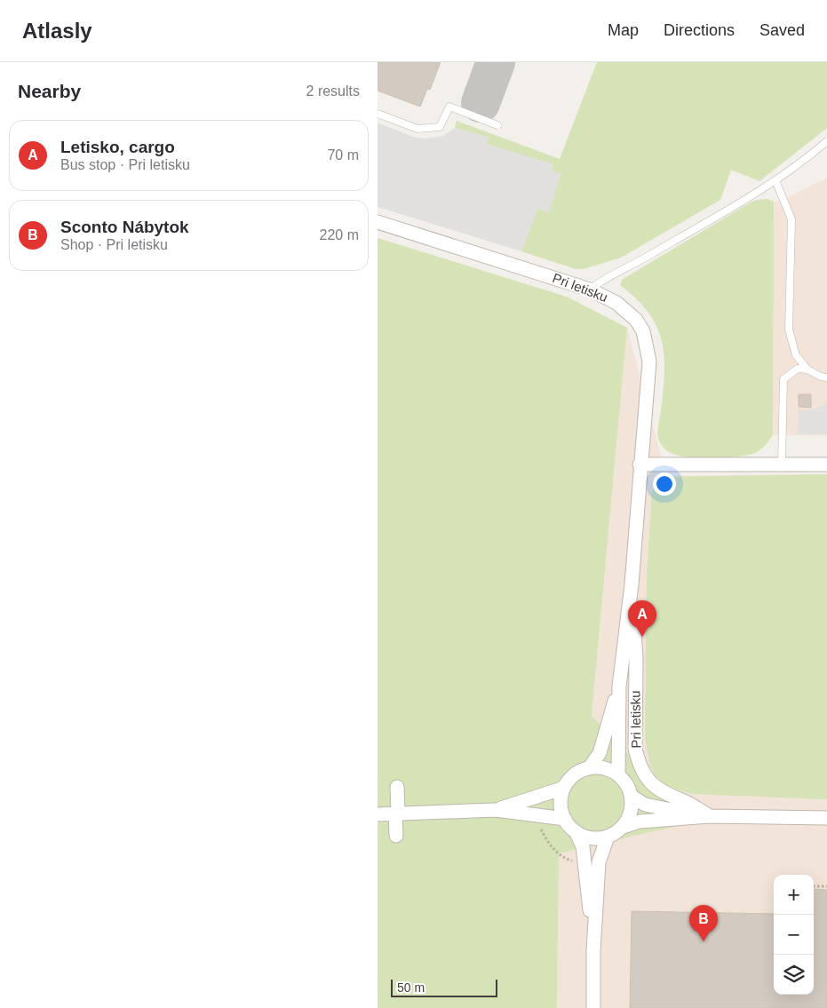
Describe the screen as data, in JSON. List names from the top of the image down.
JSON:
{
  "streets": {
    "street": ["Pri letisku"]
  },
  "scale_bar": "50 m",
  "page": {
    "header": "Atlasly",
    "nav": ["Map", "Directions", "Saved"],
    "heading": ["Nearby", "2 results"],
    "list": [
      {
        "mark": "A",
        "name": "Letisko, cargo",
        "note": "Bus stop · Pri letisku",
        "value": "70 m"
      },
      {
        "mark": "B",
        "name": "Sconto Nábytok",
        "note": "Shop · Pri letisku",
        "value": "220 m"
      }
    ],
    "pins": ["A", "B"],
    "map_buttons": ["+", "−"],
    "scale": "50 m"
  }
}
